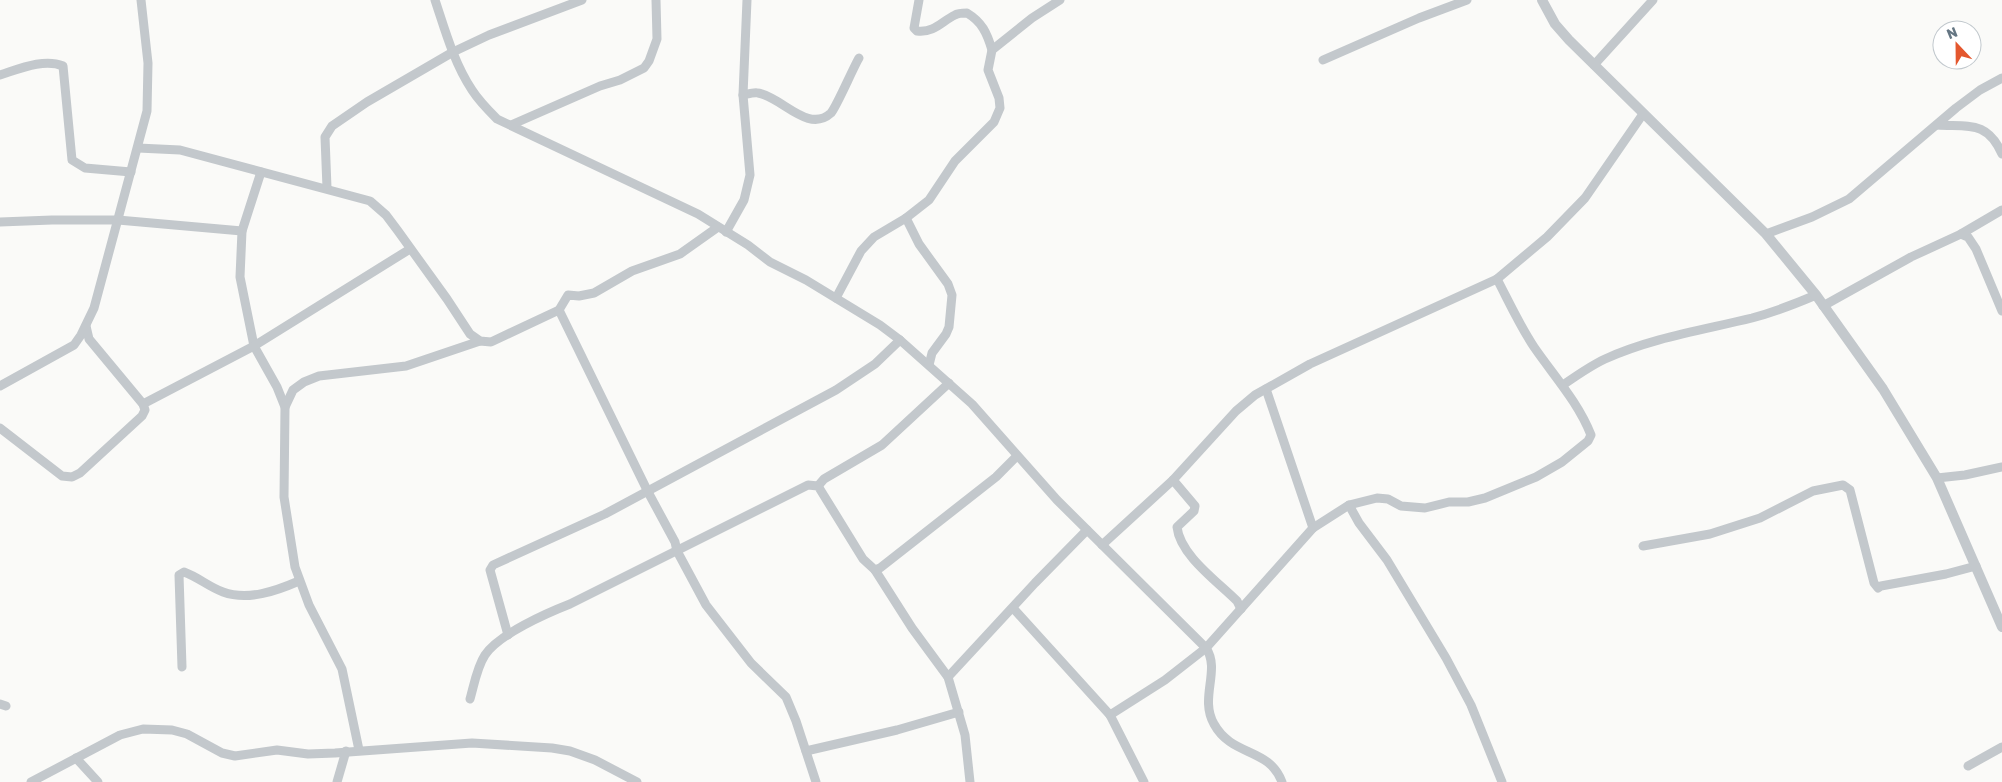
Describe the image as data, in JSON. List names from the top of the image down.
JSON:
{
  "north": "top"
}
